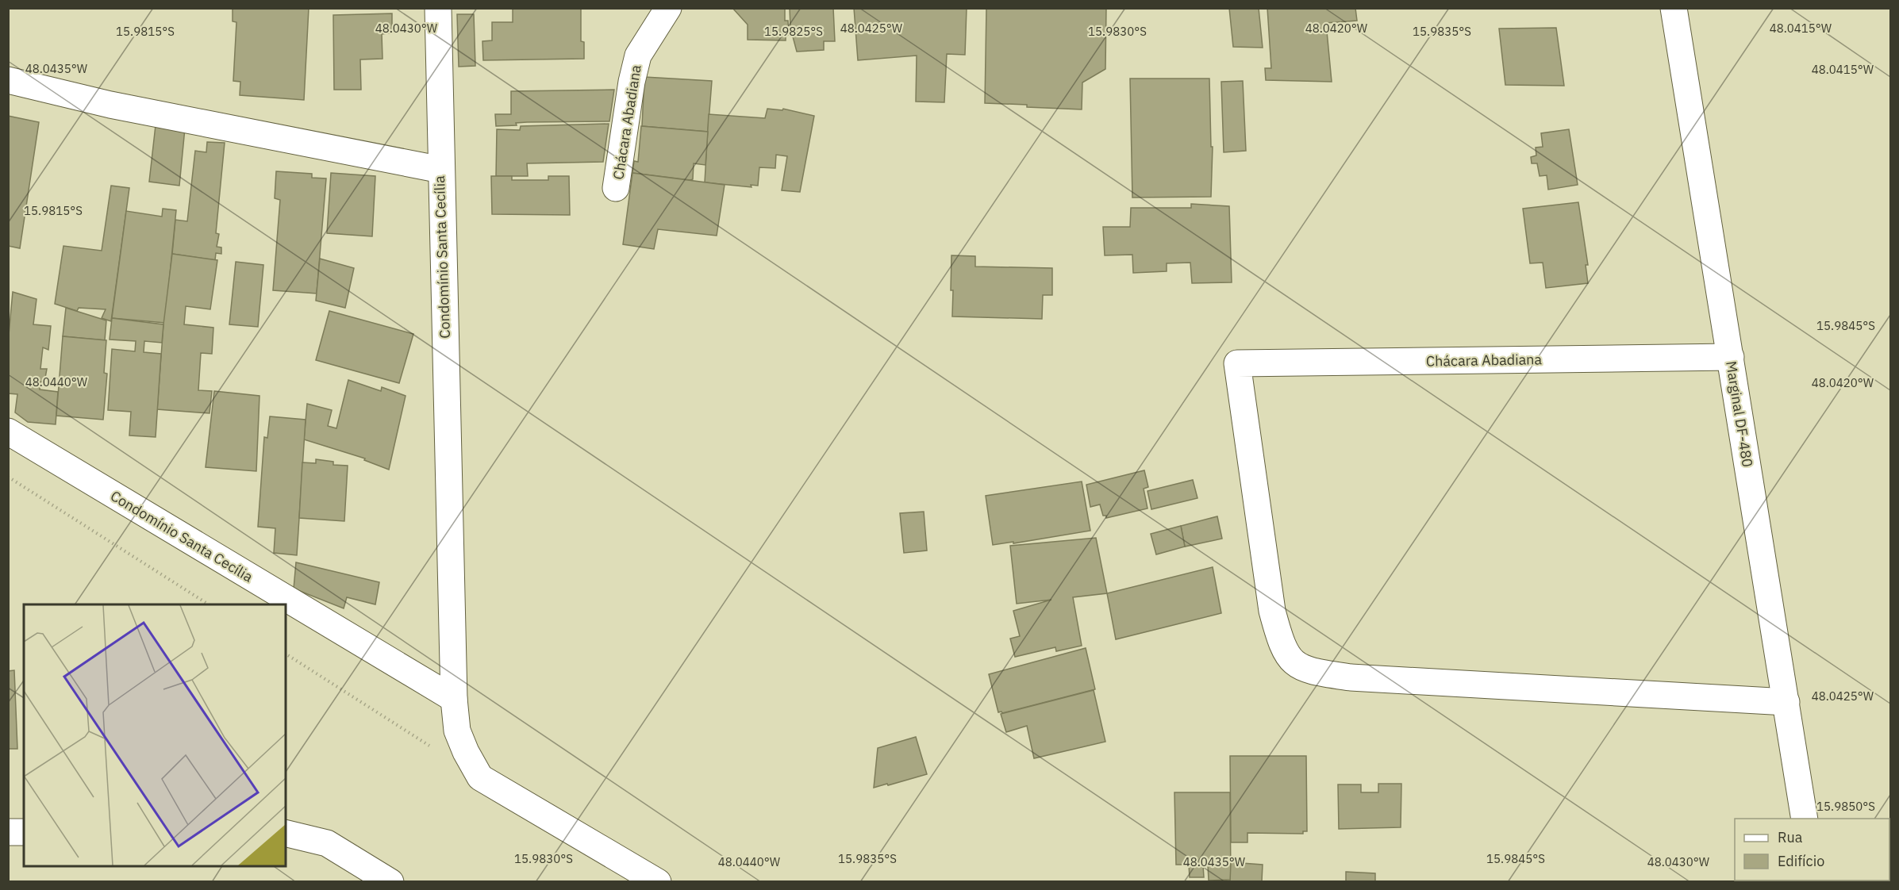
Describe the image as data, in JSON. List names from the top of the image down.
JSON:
{
  "streets": {
    "street": ["Chácara Abadiana", "Condomínio Santa Cecília", "Marginal DF-480"]
  },
  "crossings": [
    ["Chácara Abadiana", "Marginal DF-480"]
  ],
  "legend": ["Rua", "Edifício"],
  "coordinates": [
    "48.0430°W",
    "48.0425°W",
    "48.0420°W",
    "48.0415°W",
    "15.9815°S",
    "15.9825°S",
    "15.9830°S",
    "15.9835°S",
    "48.0435°W",
    "15.9845°S",
    "48.0440°W",
    "15.9850°S"
  ]
}
